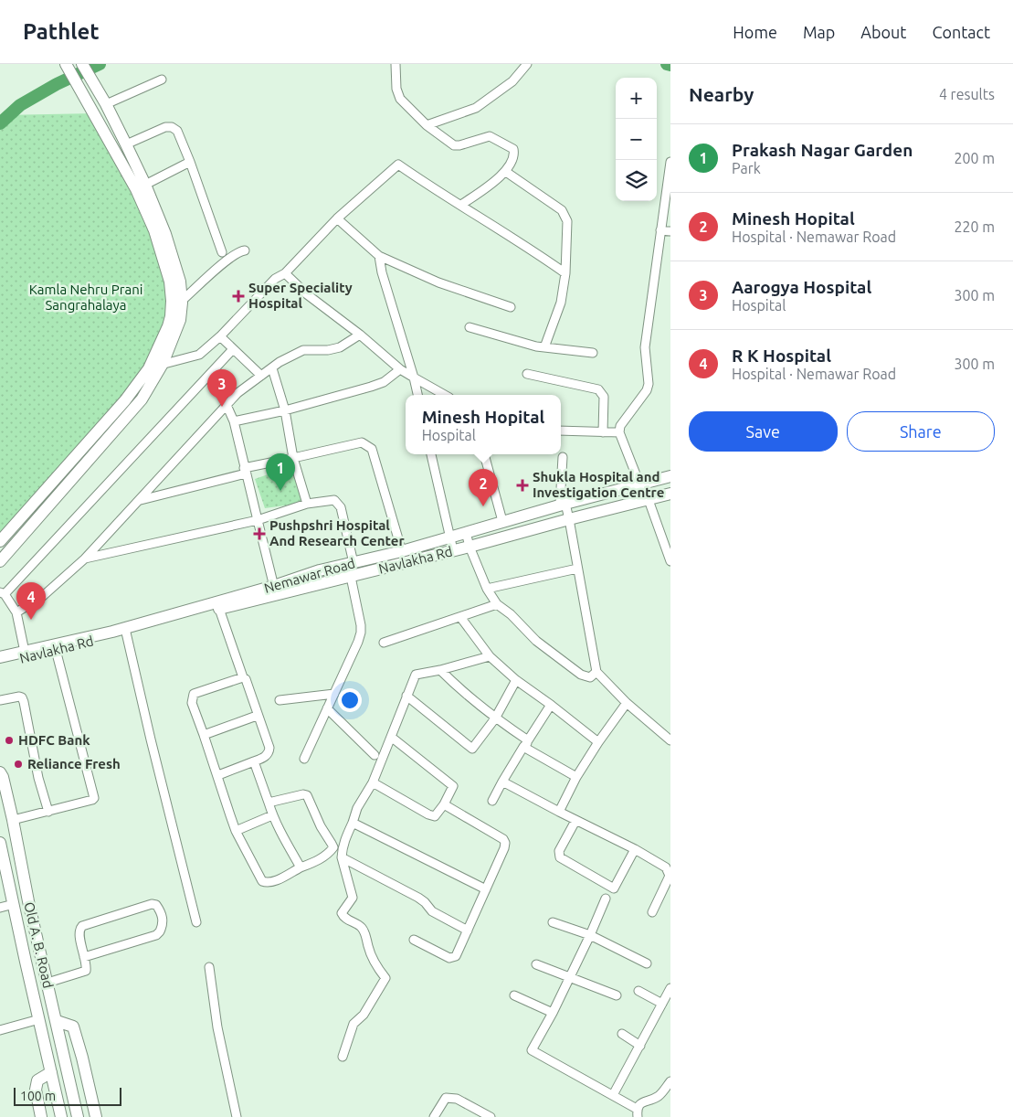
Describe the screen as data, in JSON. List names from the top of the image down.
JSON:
{
  "streets": {
    "main road": ["Navlakha Rd", "Nemawar Road", "Old A. B. Road"]
  },
  "crossings": [
    ["Navlakha Rd", "Nemawar Road"]
  ],
  "parks": ["Kamla Nehru Prani Sangrahalaya"],
  "places": {
    "health": ["Super Speciality Hospital", "Shukla Hospital and Investigation Centre", "Pushpshri Hospital And Research Center"],
    "other": ["HDFC Bank", "Reliance Fresh"]
  },
  "scale_bar": "100 m",
  "page": {
    "header": "Pathlet",
    "nav": [
      "Home",
      "Map",
      "About",
      "Contact"
    ],
    "heading": ["Nearby", "4 results"],
    "map_buttons": ["+", "−"],
    "list": [
      {
        "mark": "1",
        "name": "Prakash Nagar Garden",
        "note": "Park",
        "value": "200 m"
      },
      {
        "mark": "2",
        "name": "Minesh Hopital",
        "note": "Hospital · Nemawar Road",
        "value": "220 m"
      },
      {
        "mark": "3",
        "name": "Aarogya Hospital",
        "note": "Hospital",
        "value": "300 m"
      },
      {
        "mark": "4",
        "name": "R K Hospital",
        "note": "Hospital · Nemawar Road",
        "value": "300 m"
      }
    ],
    "pins": [
      "3",
      "1",
      "2",
      "4"
    ],
    "popup": ["Minesh Hopital", "Hospital"],
    "buttons": ["Save", "Share"],
    "scale": "100 m"
  }
}
